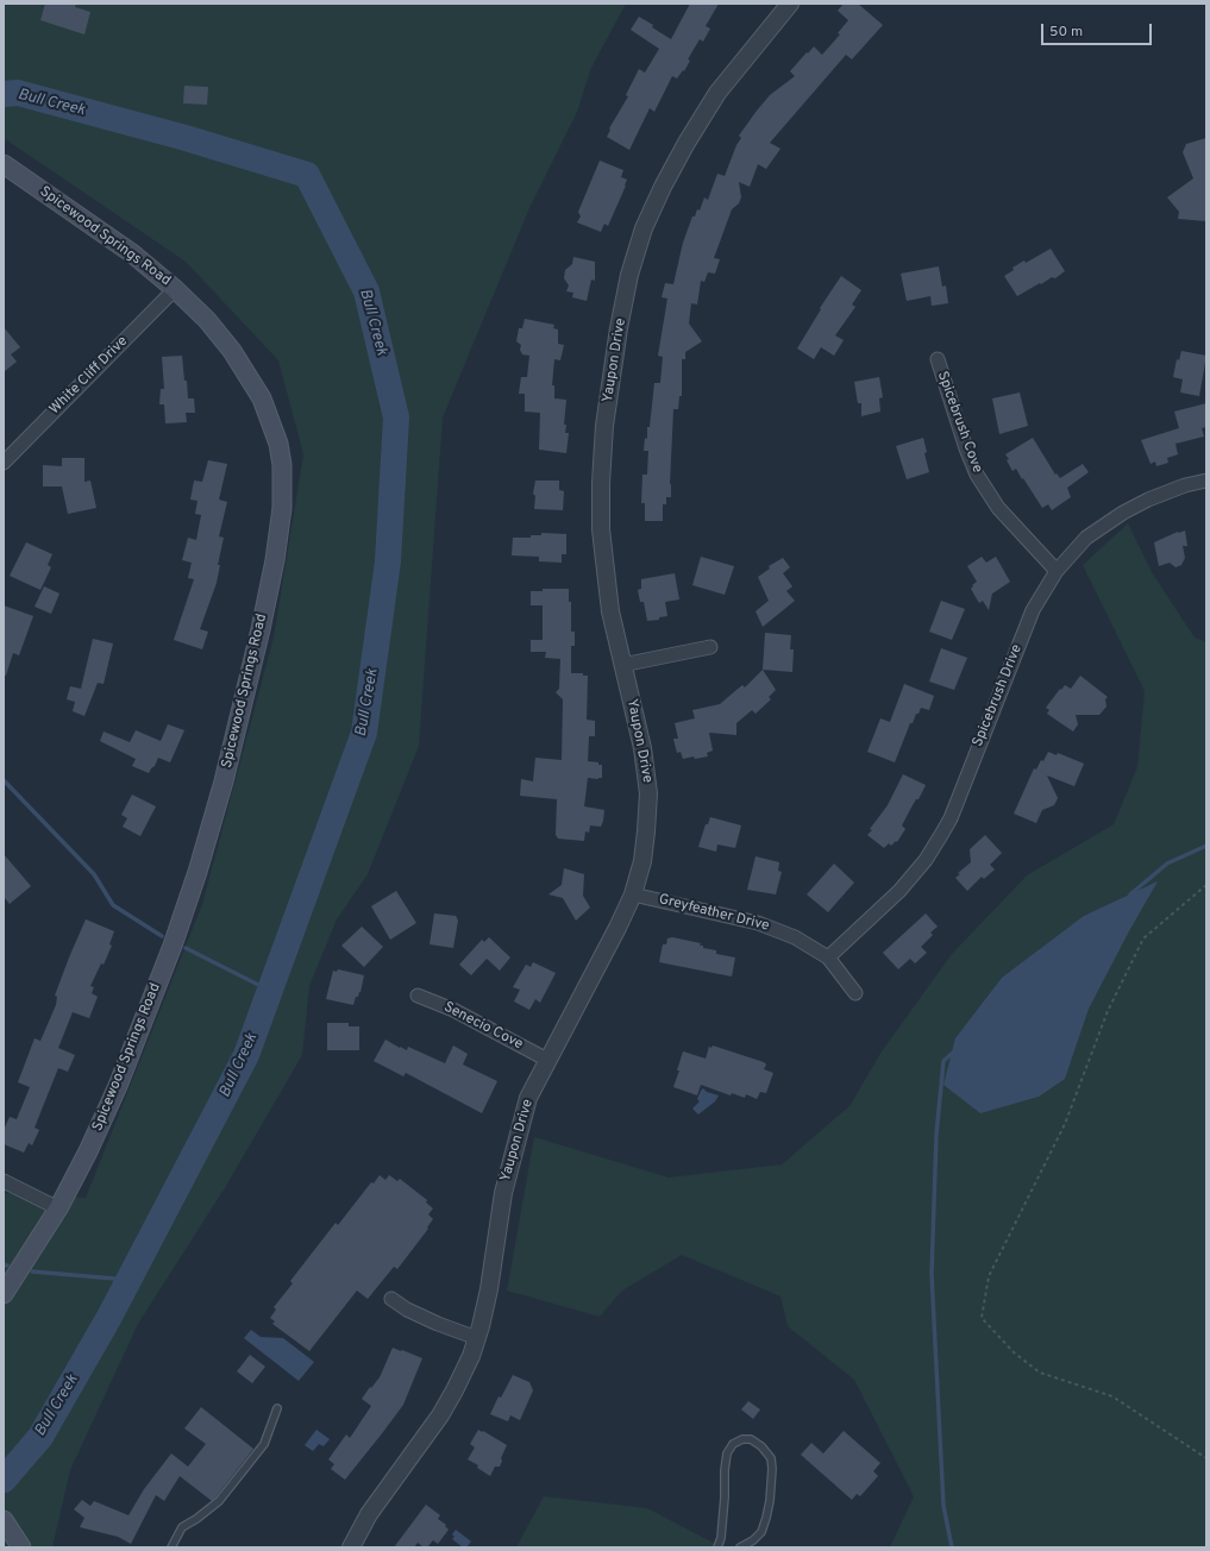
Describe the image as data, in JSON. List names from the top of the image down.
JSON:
{
  "streets": {
    "main road": ["Spicewood Springs Road"],
    "street": [
      "Yaupon Drive",
      "White Cliff Drive",
      "Spicebrush Cove",
      "Spicebrush Drive",
      "Greyfeather Drive",
      "Senecio Cove"
    ]
  },
  "crossings": [
    ["Spicewood Springs Road", "White Cliff Drive"],
    ["Yaupon Drive", "Greyfeather Drive"],
    ["Yaupon Drive", "Senecio Cove"],
    ["Spicebrush Cove", "Spicebrush Drive"],
    ["Spicebrush Drive", "Greyfeather Drive"]
  ],
  "water": ["Bull Creek"],
  "scale_bar": "50 m"
}
